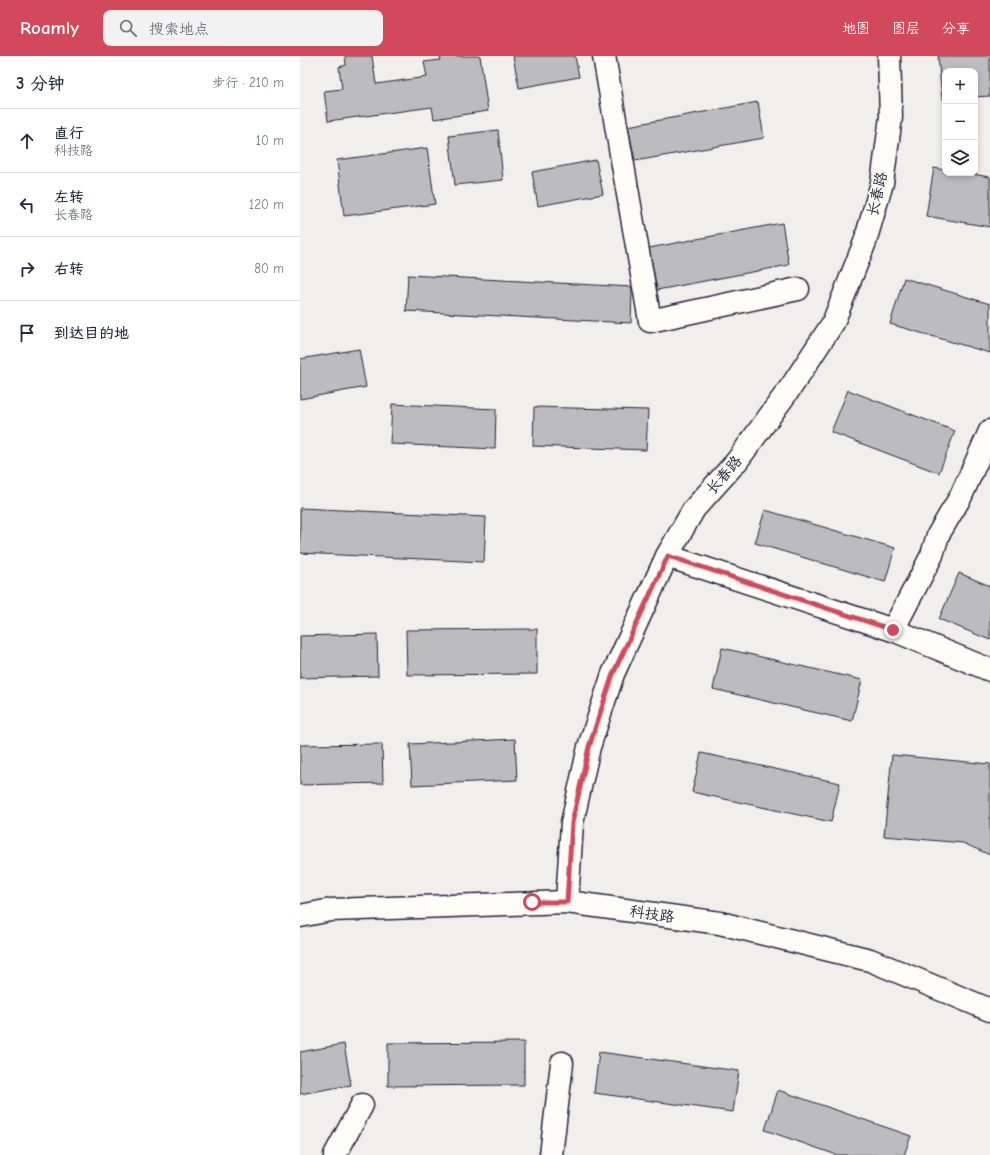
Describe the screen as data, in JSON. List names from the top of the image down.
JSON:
{
  "streets": {
    "street": ["长春路", "科技路"]
  },
  "crossings": [
    ["长春路", "科技路"]
  ],
  "page": {
    "header": "Roamly",
    "search": "搜索地点",
    "nav": ["地图", "图层", "分享"],
    "heading": ["3 分钟", "步行 · 210 m"],
    "map_buttons": ["+", "−"],
    "list": [
      ["直行", "科技路", "10 m"],
      ["左转", "长春路", "120 m"],
      ["右转", "80 m"],
      "到达目的地"
    ]
  }
}
